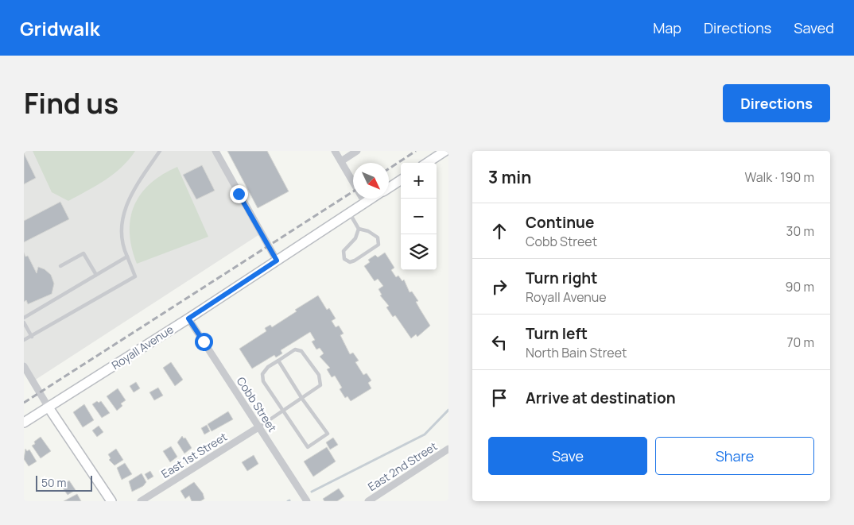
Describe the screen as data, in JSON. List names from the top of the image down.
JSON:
{
  "streets": {
    "street": [
      "Royall Avenue",
      "Cobb Street",
      "East 1st Street",
      "East 2nd Street"
    ]
  },
  "crossings": [
    ["Royall Avenue", "Cobb Street"],
    ["Cobb Street", "East 1st Street"]
  ],
  "scale_bar": "50 m",
  "north": "bottom right",
  "page": {
    "header": "Gridwalk",
    "nav": ["Map", "Directions", "Saved"],
    "title": "Find us",
    "buttons": [
      "Directions",
      ["Save", "Share"]
    ],
    "heading": ["3 min", "Walk · 190 m"],
    "map_buttons": ["+", "−"],
    "list": [
      ["Continue", "Cobb Street", "30 m"],
      ["Turn right", "Royall Avenue", "90 m"],
      ["Turn left", "North Bain Street", "70 m"],
      "Arrive at destination"
    ],
    "scale": "50 m"
  }
}
